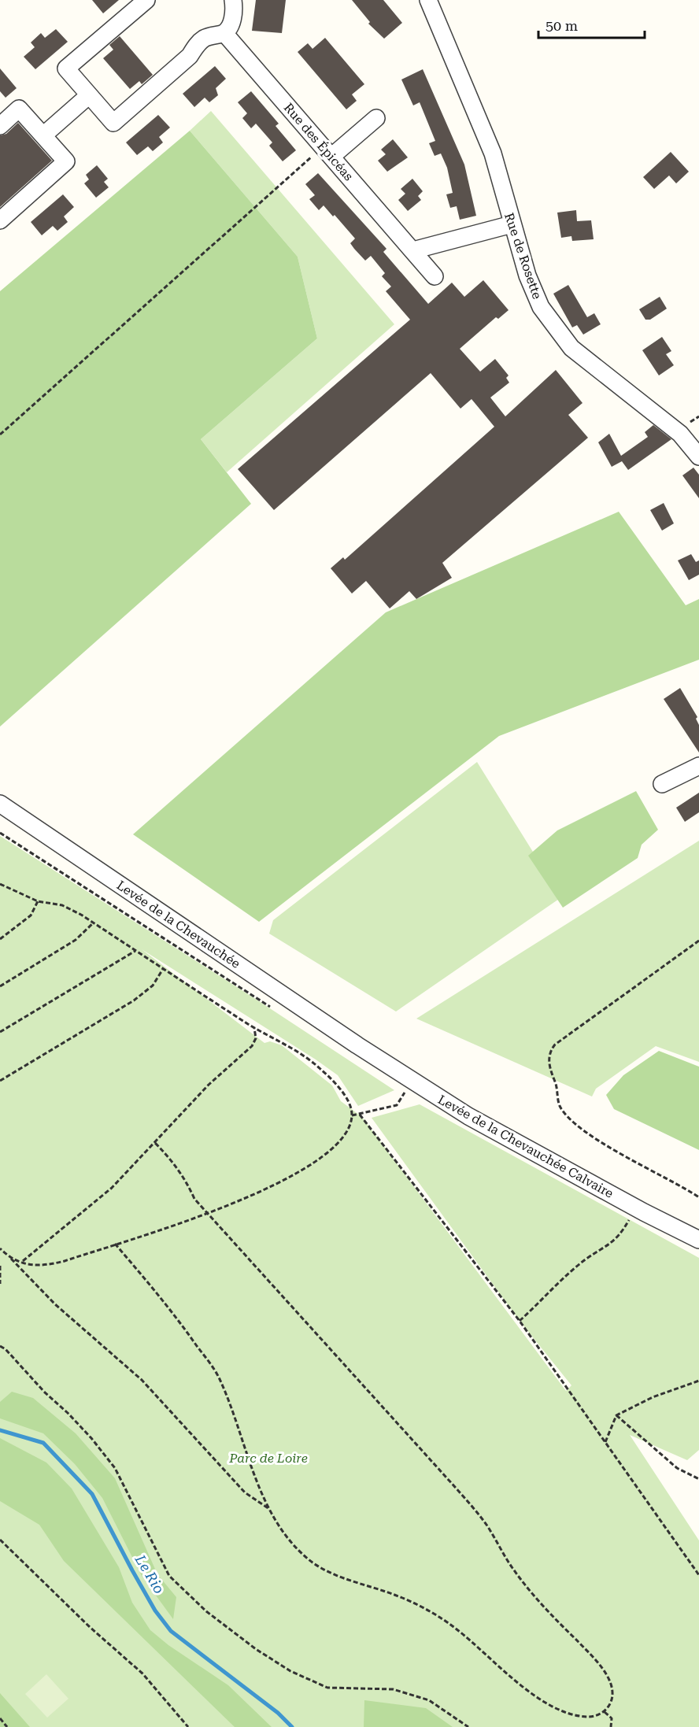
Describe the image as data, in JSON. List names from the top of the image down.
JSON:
{
  "streets": {
    "street": [
      "Rue des Épicéas",
      "Rue de Rosette",
      "Levée de la Chevauchée",
      "Levée de la Chevauchée Calvaire"
    ]
  },
  "crossings": [
    ["Levée de la Chevauchée", "Levée de la Chevauchée Calvaire"]
  ],
  "water": ["Le Rio"],
  "parks": ["Parc de Loire"],
  "scale_bar": "50 m"
}
